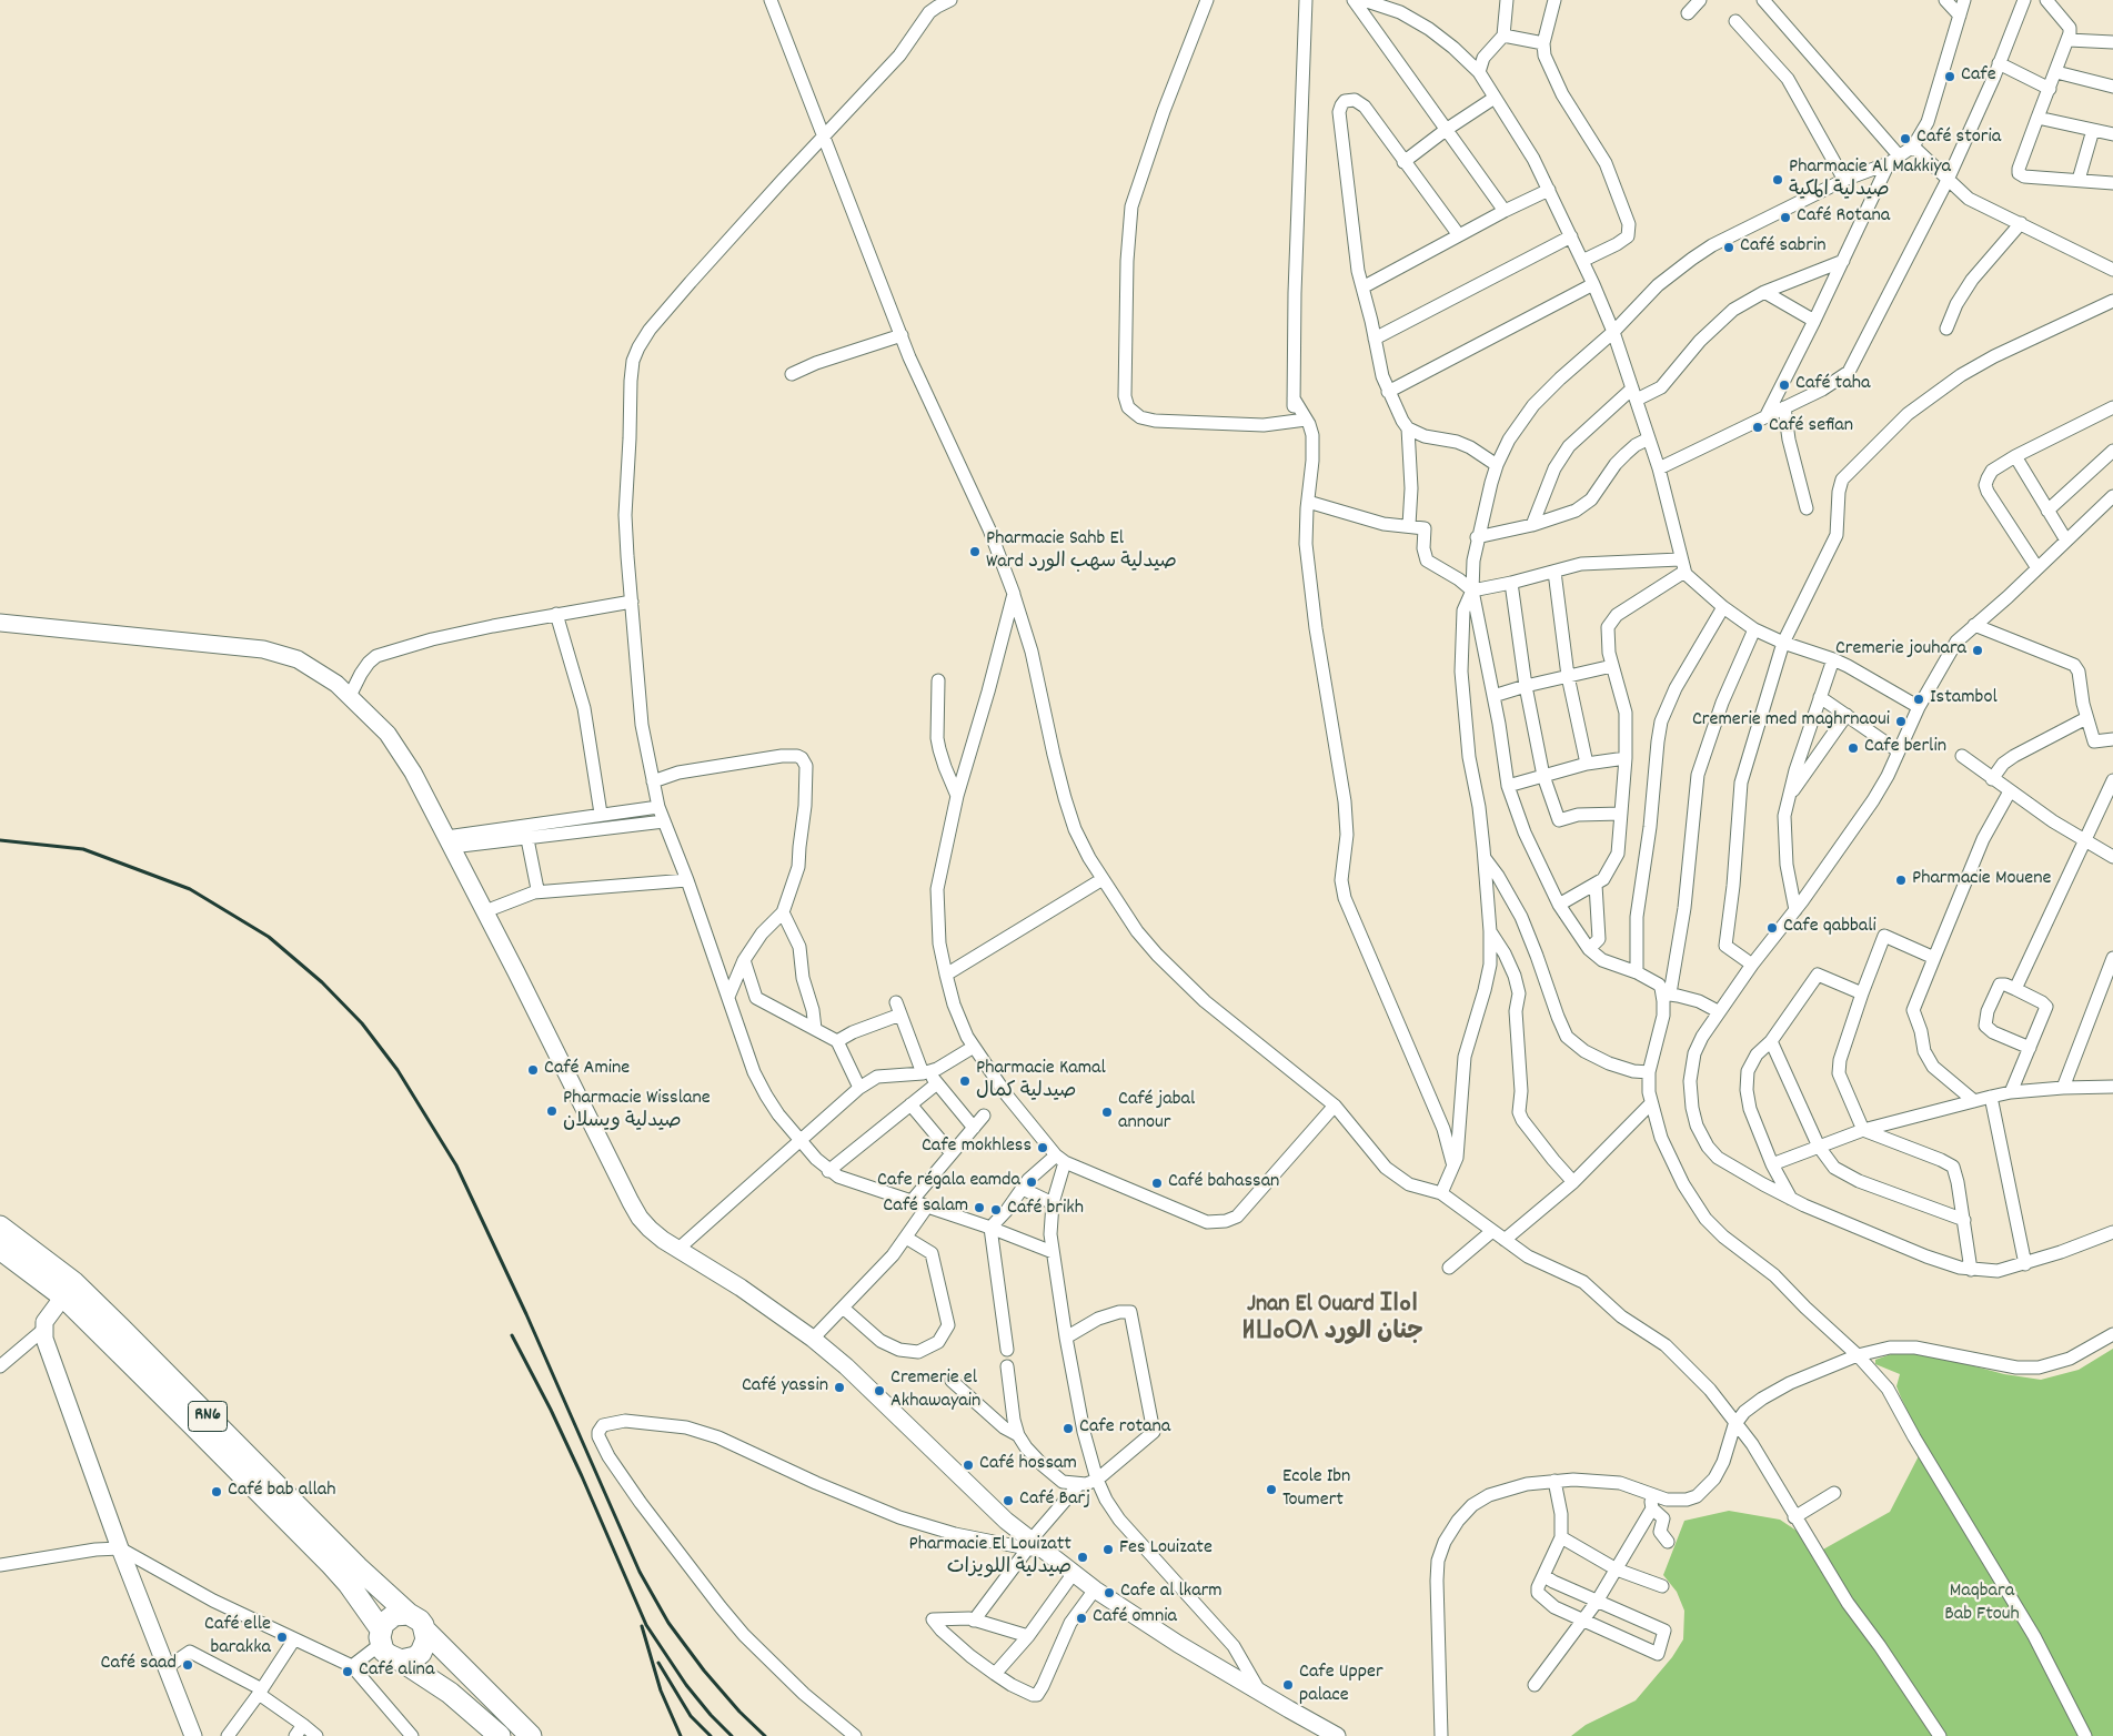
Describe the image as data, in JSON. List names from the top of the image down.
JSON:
{
  "streets": {
    "main road": ["RN6"]
  },
  "districts": ["Jnan El Ouard ⵊⵏⴰⵏ ⵍⵡⴰⵔⴷ جنان الورد"],
  "parks": ["Maqbara Bab Ftouh"],
  "places": [
    "Cafe",
    "Café storia",
    "Pharmacie Al Makkiya صيدلية المكية",
    "Café Rotana",
    "Café sabrin",
    "Café taha",
    "Café sefian",
    "Pharmacie Sahb El Ward صيدلية سهب الورد",
    "Cremerie jouhara",
    "Istambol",
    "Cremerie med maghrnaoui",
    "Cafe berlin",
    "Pharmacie Mouene",
    "Cafe qabbali",
    "Café Amine",
    "Pharmacie Kamal صيدلية كمال",
    "Pharmacie Wisslane صيدلية ويسلان",
    "Café jabal annour",
    "Cafe mokhless",
    "Cafe régala eamda",
    "Café bahassan",
    "Café salam",
    "Café brikh",
    "Café yassin",
    "Cremerie el Akhawayain",
    "Cafe rotana",
    "Café hossam",
    "Ecole Ibn Toumert",
    "Café bab allah",
    "Café Barj",
    "Fes Louizate",
    "Pharmacie El Louizatt صيدلية اللويزات",
    "Cafe al lkarm",
    "Café omnia",
    "Café elle barakka",
    "Café saad",
    "Café alina",
    "Cafe Upper palace"
  ]
}
